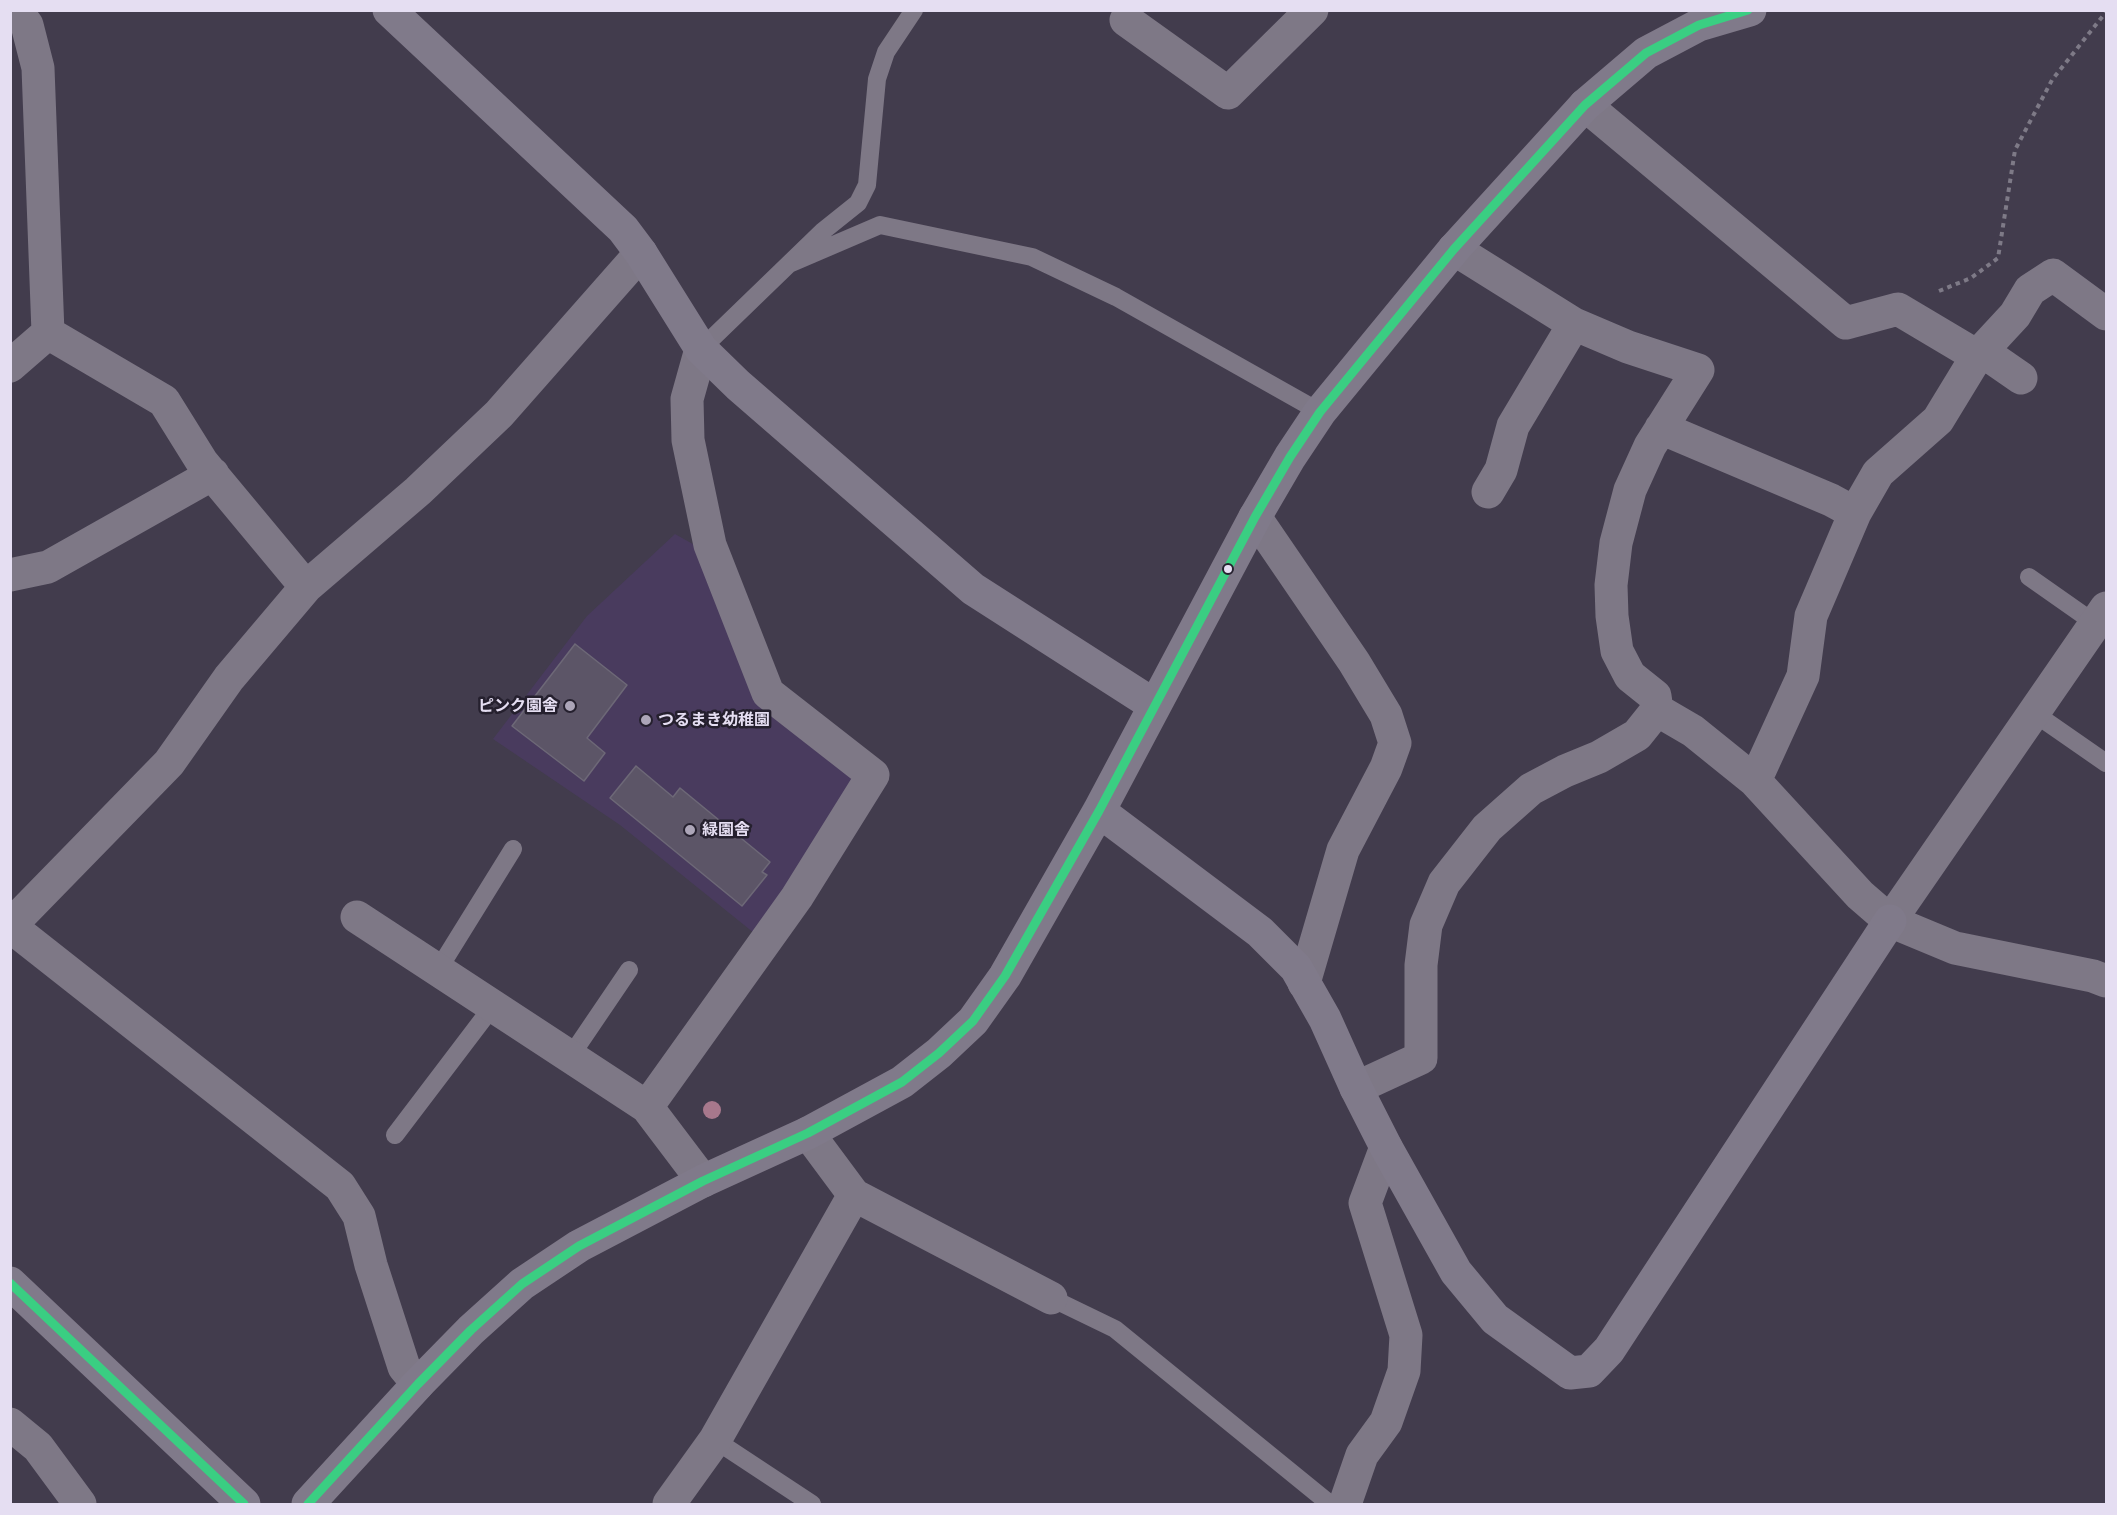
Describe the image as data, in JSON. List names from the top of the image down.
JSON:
{
  "places": ["ピンク園舎", "つるまき幼稚園", "緑園舎"]
}
